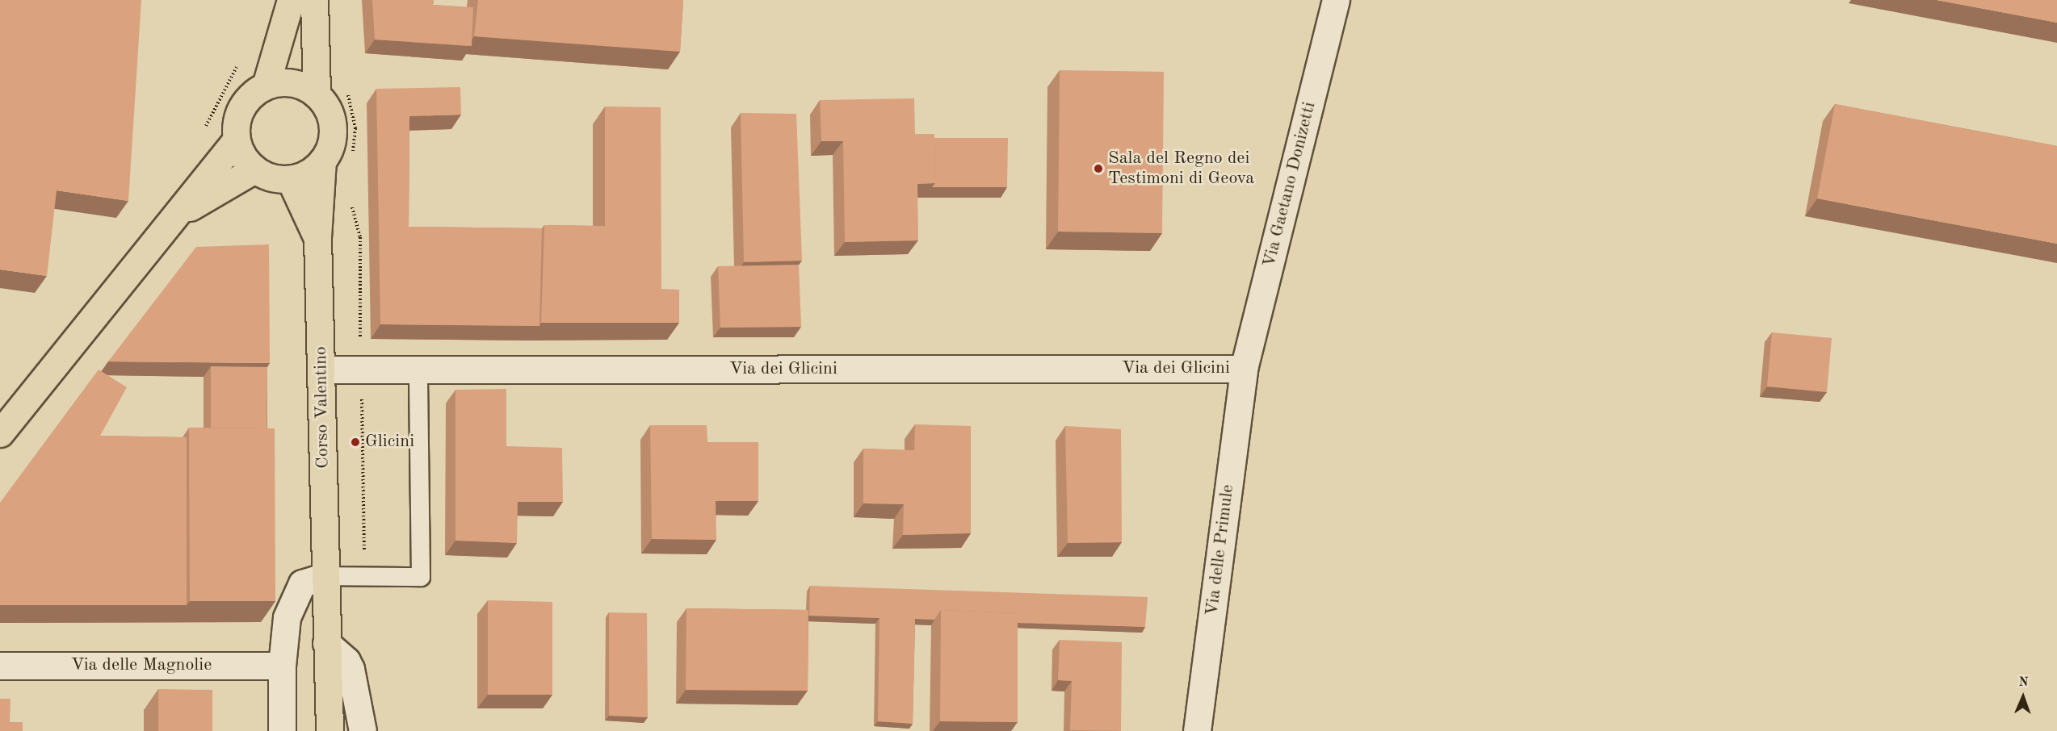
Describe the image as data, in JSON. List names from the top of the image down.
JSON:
{
  "streets": {
    "main road": ["Corso Valentino"],
    "street": [
      "Via Gaetano Donizetti",
      "Via dei Glicini",
      "Via delle Primule",
      "Via delle Magnolie"
    ]
  },
  "crossings": [
    ["Via Gaetano Donizetti", "Via dei Glicini"],
    ["Via Gaetano Donizetti", "Via delle Primule"],
    ["Via dei Glicini", "Corso Valentino"],
    ["Via dei Glicini", "Via delle Primule"]
  ],
  "places": ["Sala del Regno dei Testimoni di Geova", "Glicini"],
  "north": "top"
}
